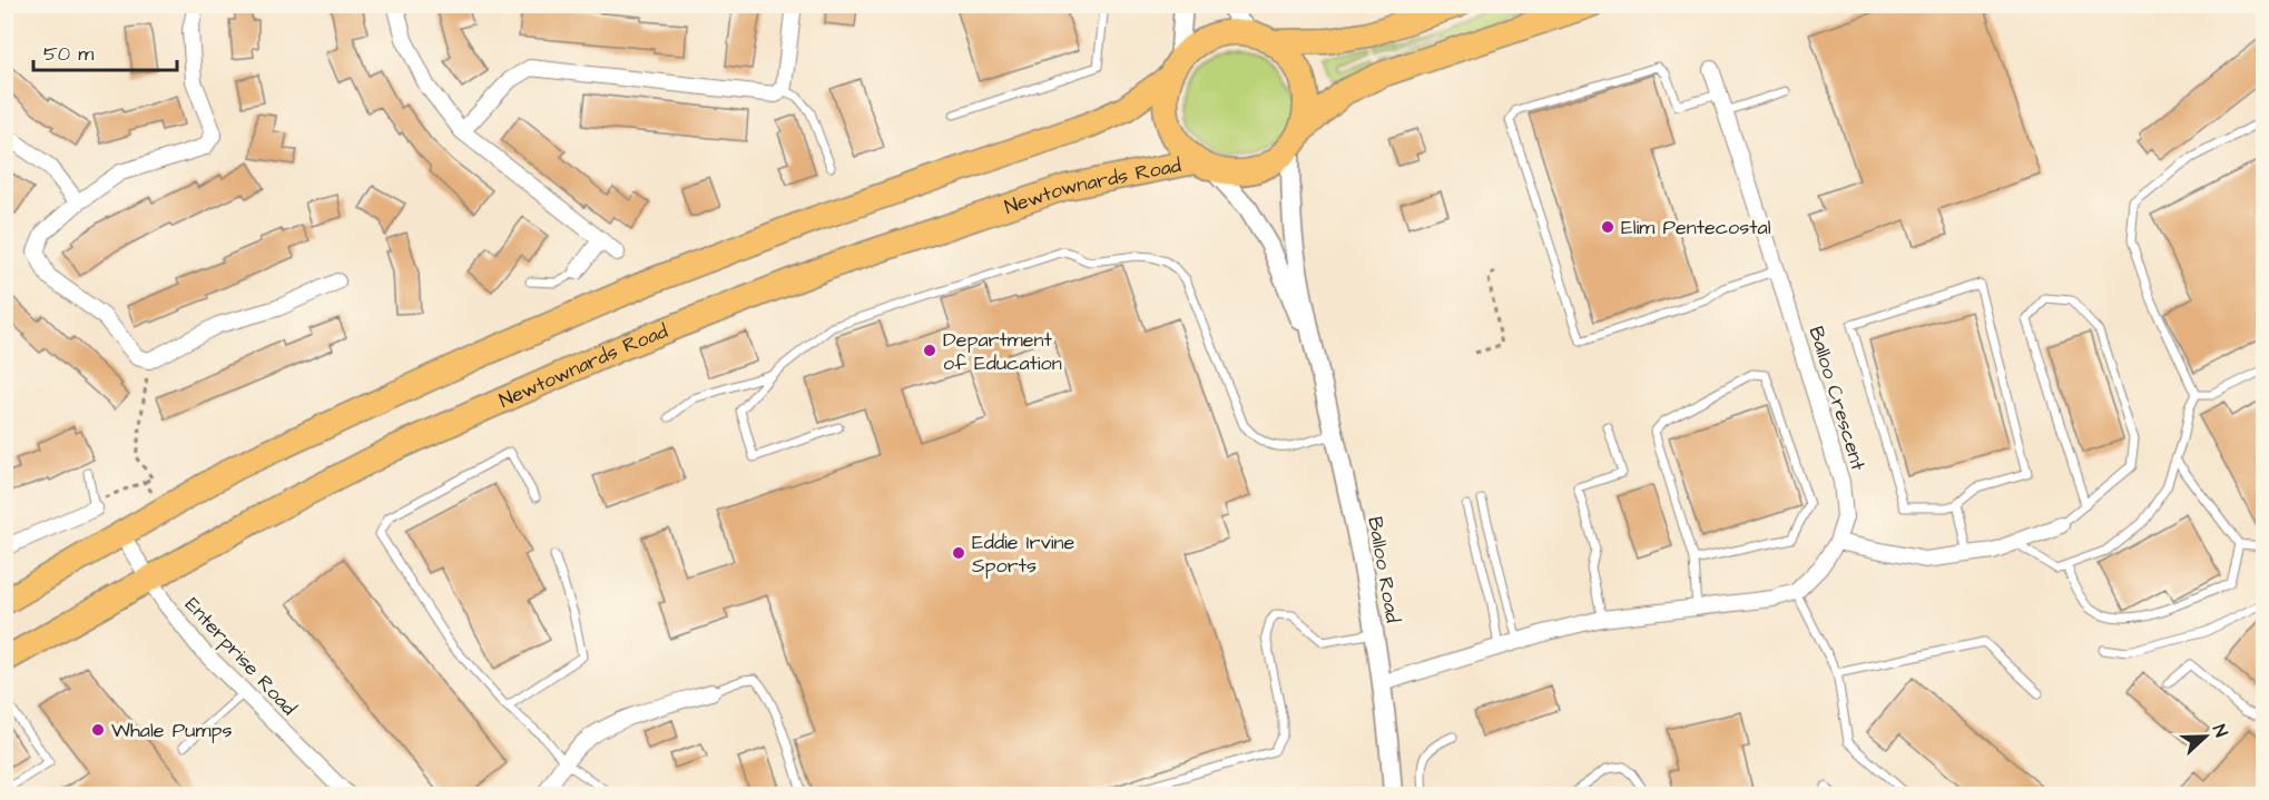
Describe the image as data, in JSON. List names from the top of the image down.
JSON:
{
  "streets": {
    "highway": ["Newtownards Road"],
    "street": ["Balloo Crescent", "Balloo Road", "Enterprise Road"]
  },
  "crossings": [
    ["Newtownards Road", "Balloo Road"],
    ["Newtownards Road", "Enterprise Road"]
  ],
  "places": [
    "Elim Pentecostal",
    "Department of Education",
    "Eddie Irvine Sports",
    "Whale Pumps"
  ],
  "scale_bar": "50 m",
  "north": "right"
}
